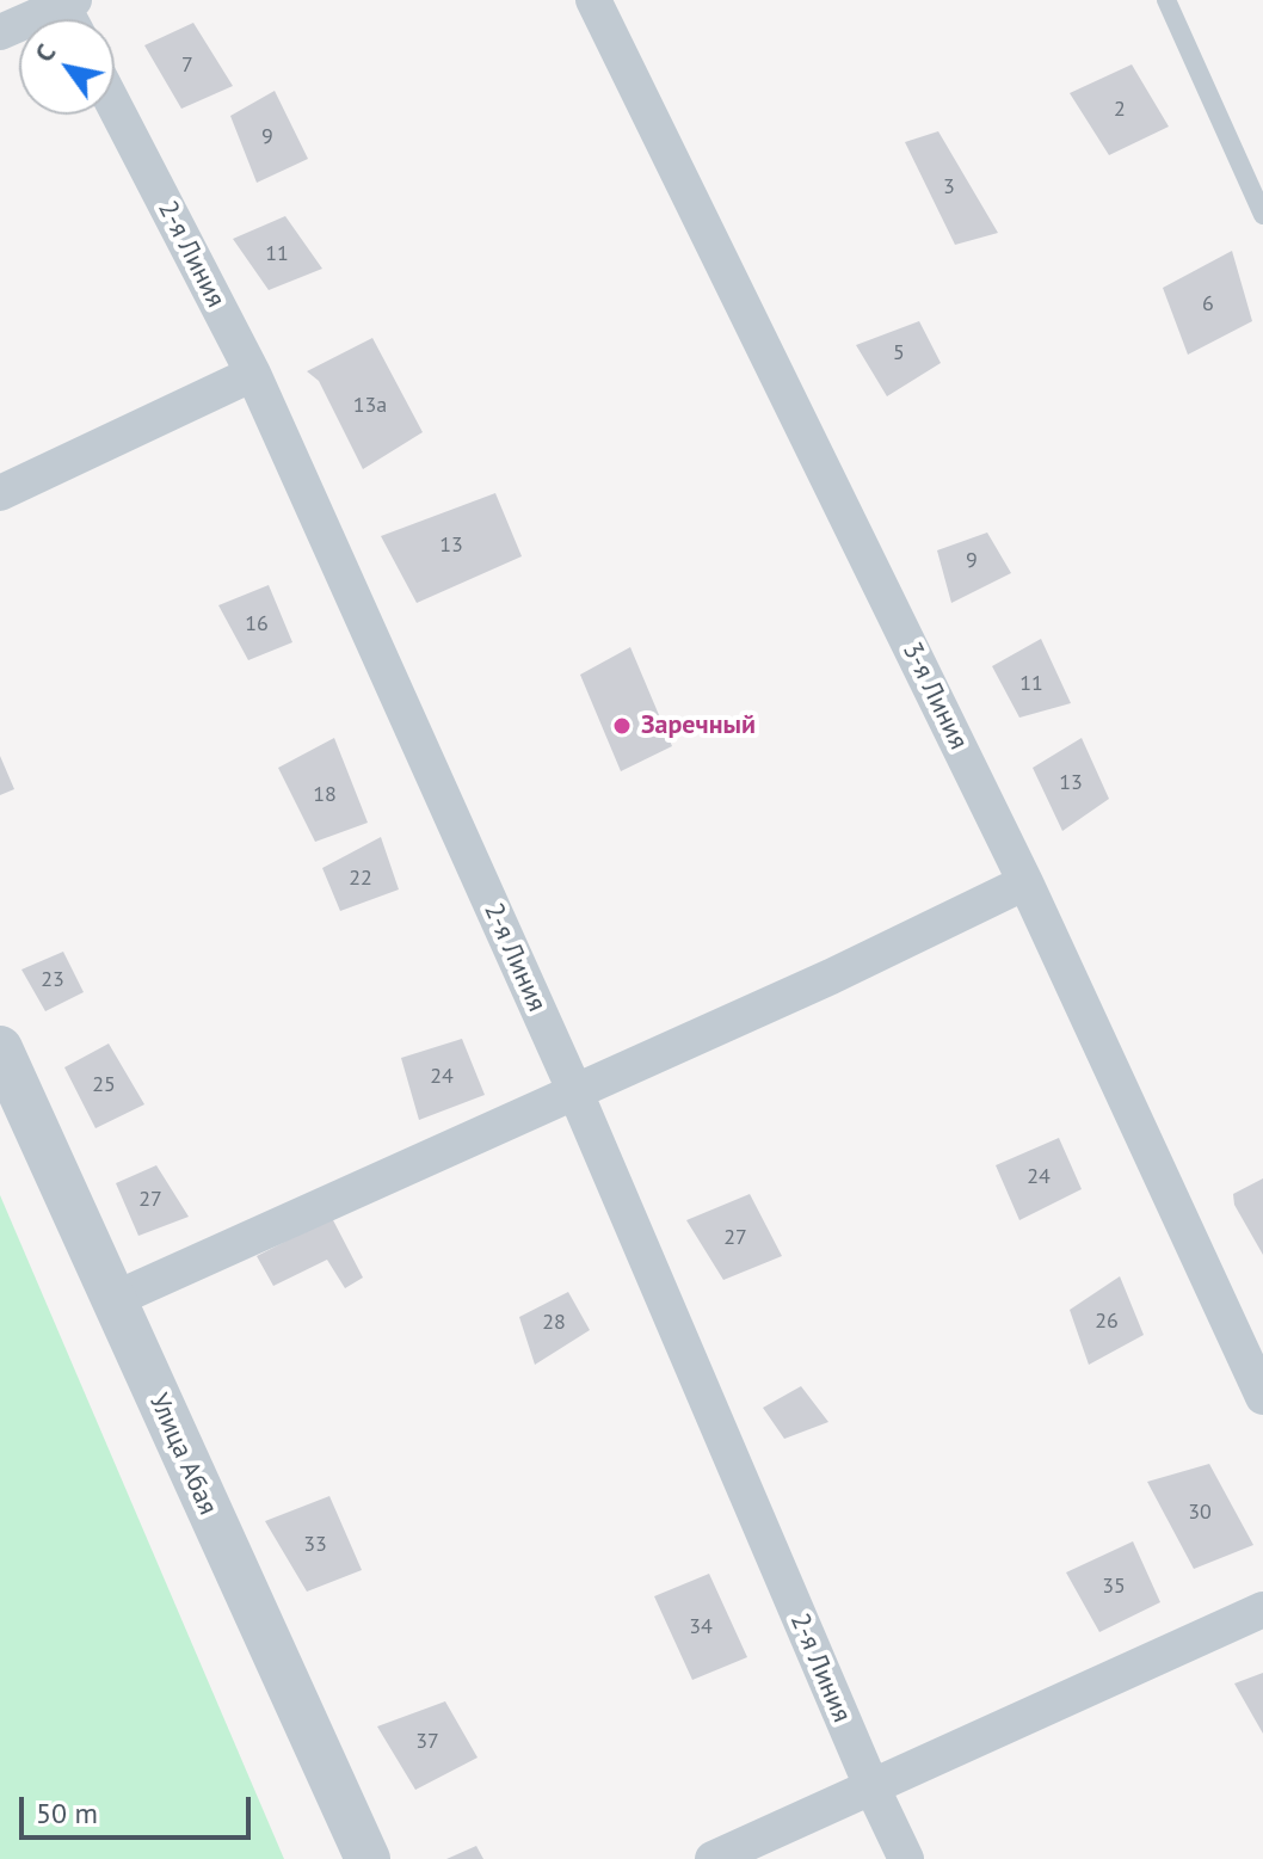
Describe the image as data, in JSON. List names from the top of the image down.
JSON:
{
  "streets": {
    "street": ["2-я Линия", "3-я Линия", "Улица Абая"]
  },
  "places": ["Заречный"],
  "house_numbers": [
    "7",
    "2",
    "9",
    "3",
    "11",
    "6",
    "5",
    "13а",
    "13",
    "9",
    "16",
    "11",
    "13",
    "18",
    "22",
    "23",
    "24",
    "25",
    "24",
    "27",
    "27",
    "26",
    "28",
    "30",
    "33",
    "35",
    "34",
    "37"
  ],
  "scale_bar": "50 m",
  "north": "top left"
}
